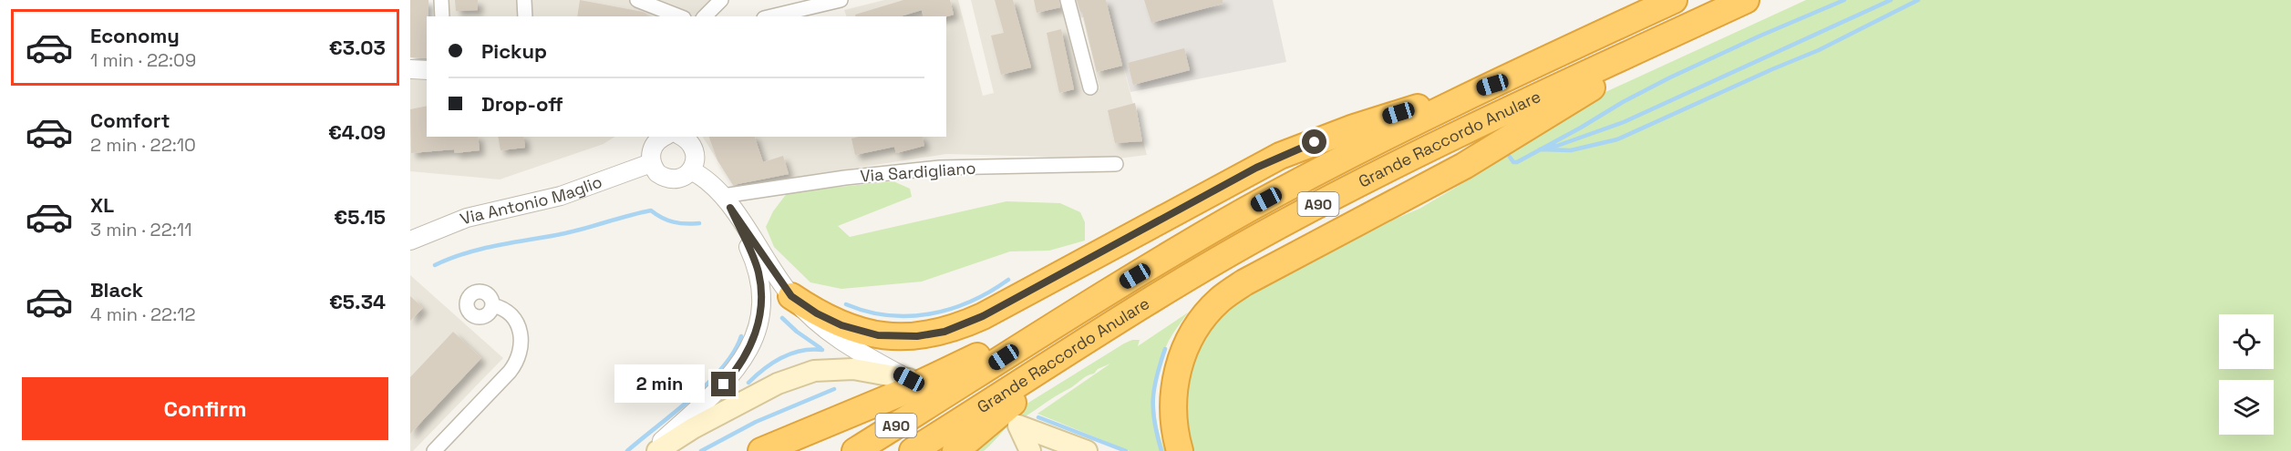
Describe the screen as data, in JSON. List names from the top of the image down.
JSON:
{
  "streets": {
    "highway": ["Grande Raccordo Anulare", "A90"],
    "street": ["Via Sardigliano", "Via Antonio Maglio"]
  },
  "page": {
    "list": [
      {
        "name": "Economy",
        "note": "1 min · 22:09",
        "value": "€3.03"
      },
      {
        "name": "Comfort",
        "note": "2 min · 22:10",
        "value": "€4.09"
      },
      {
        "name": "XL",
        "note": "3 min · 22:11",
        "value": "€5.15"
      },
      {
        "name": "Black",
        "note": "4 min · 22:12",
        "value": "€5.34"
      }
    ],
    "banner": ["Pickup", "Drop-off"],
    "bubble": "2 min",
    "buttons": "Confirm"
  }
}
